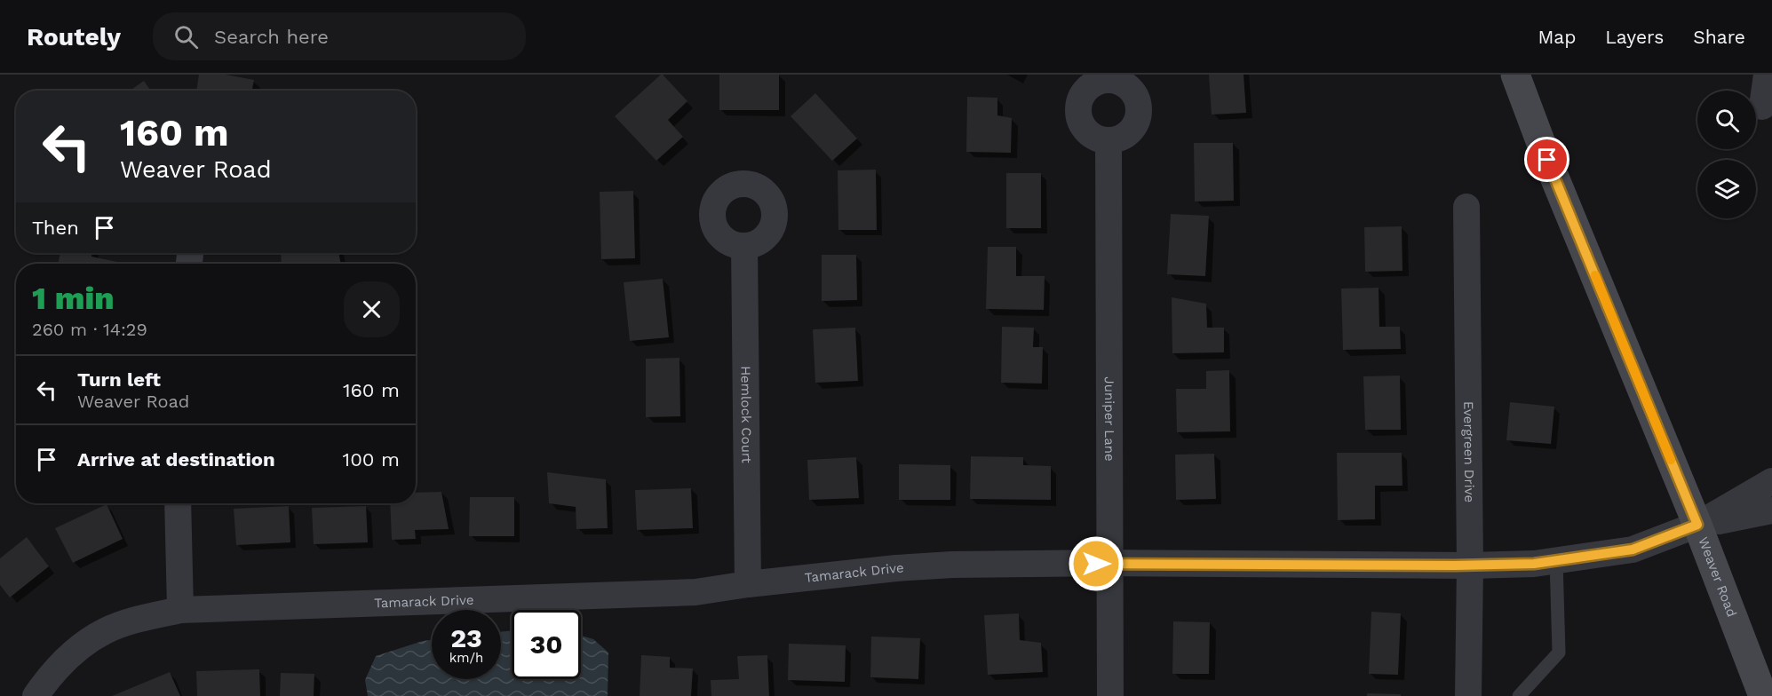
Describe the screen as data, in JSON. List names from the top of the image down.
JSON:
{
  "streets": {
    "main road": ["Weaver Road"],
    "street": [
      "Hemlock Court",
      "Juniper Lane",
      "Evergreen Drive",
      "Tamarack Drive"
    ]
  },
  "crossings": [
    ["Hemlock Court", "Tamarack Drive"],
    ["Juniper Lane", "Tamarack Drive"],
    ["Evergreen Drive", "Tamarack Drive"],
    ["Tamarack Drive", "Weaver Road"]
  ],
  "page": {
    "header": "Routely",
    "search": "Search here",
    "nav": ["Map", "Layers", "Share"],
    "turn": ["160 m", "Weaver Road"],
    "then": "Then",
    "heading": ["1 min", "260 m · 14:29"],
    "list": [
      {
        "name": "Turn left",
        "note": "Weaver Road",
        "value": "160 m"
      },
      {
        "name": "Arrive at destination",
        "value": "100 m"
      }
    ],
    "speed": "23 km/h",
    "limit": "30"
  }
}
